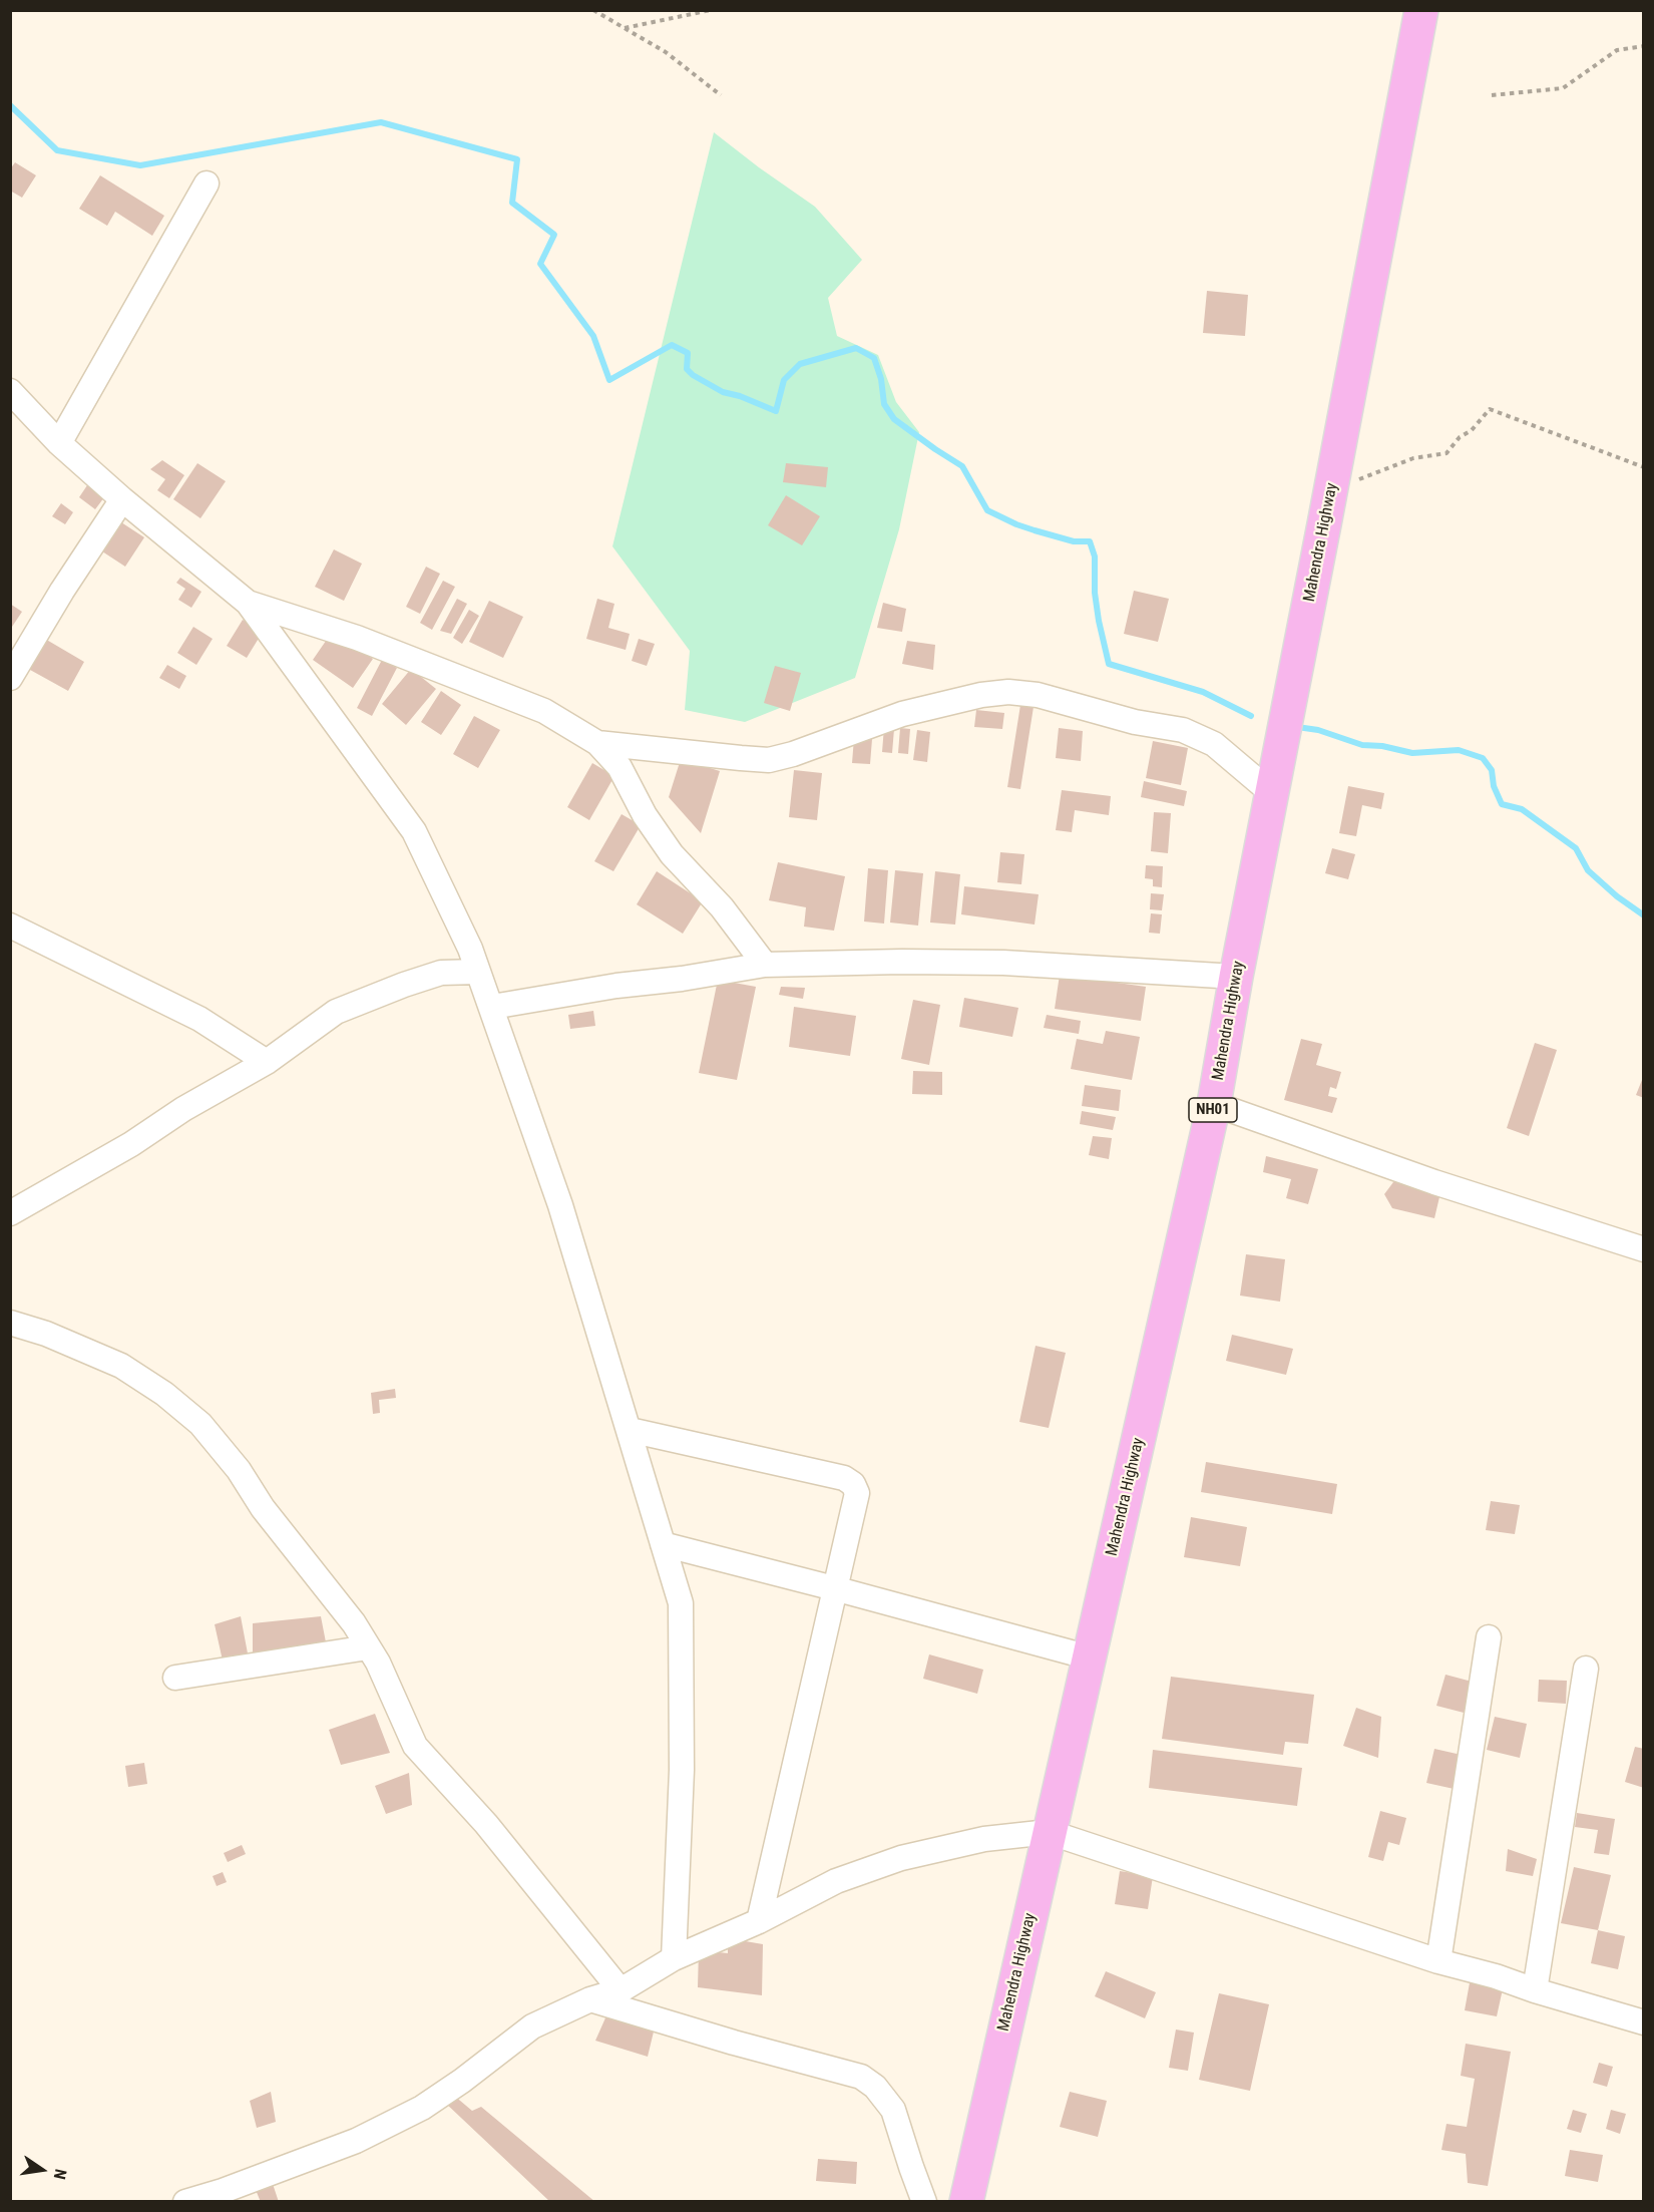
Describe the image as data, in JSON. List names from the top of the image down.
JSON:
{
  "streets": {
    "highway": ["Mahendra Highway", "NH01"]
  },
  "north": "right"
}
